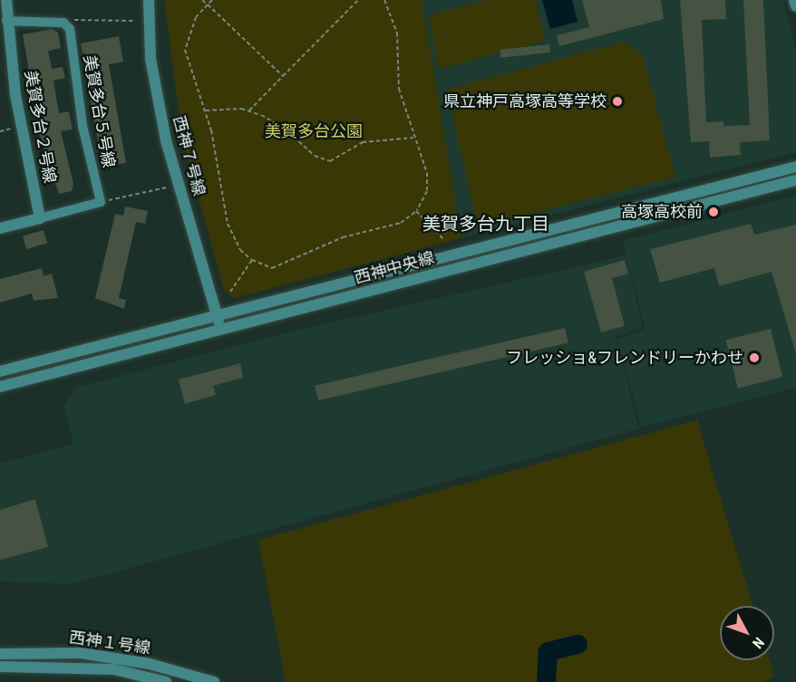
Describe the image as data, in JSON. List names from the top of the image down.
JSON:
{
  "streets": {
    "street": [
      "美賀多台５号線",
      "美賀多台２号線",
      "西神７号線",
      "西神中央線",
      "西神１号線"
    ]
  },
  "crossings": [
    ["西神７号線", "西神中央線"]
  ],
  "districts": ["美賀多台九丁目"],
  "parks": ["美賀多台公園"],
  "places": ["県立神戸高塚高等学校", "高塚高校前", "フレッショ&フレンドリーかわせ"],
  "north": "bottom right"
}
